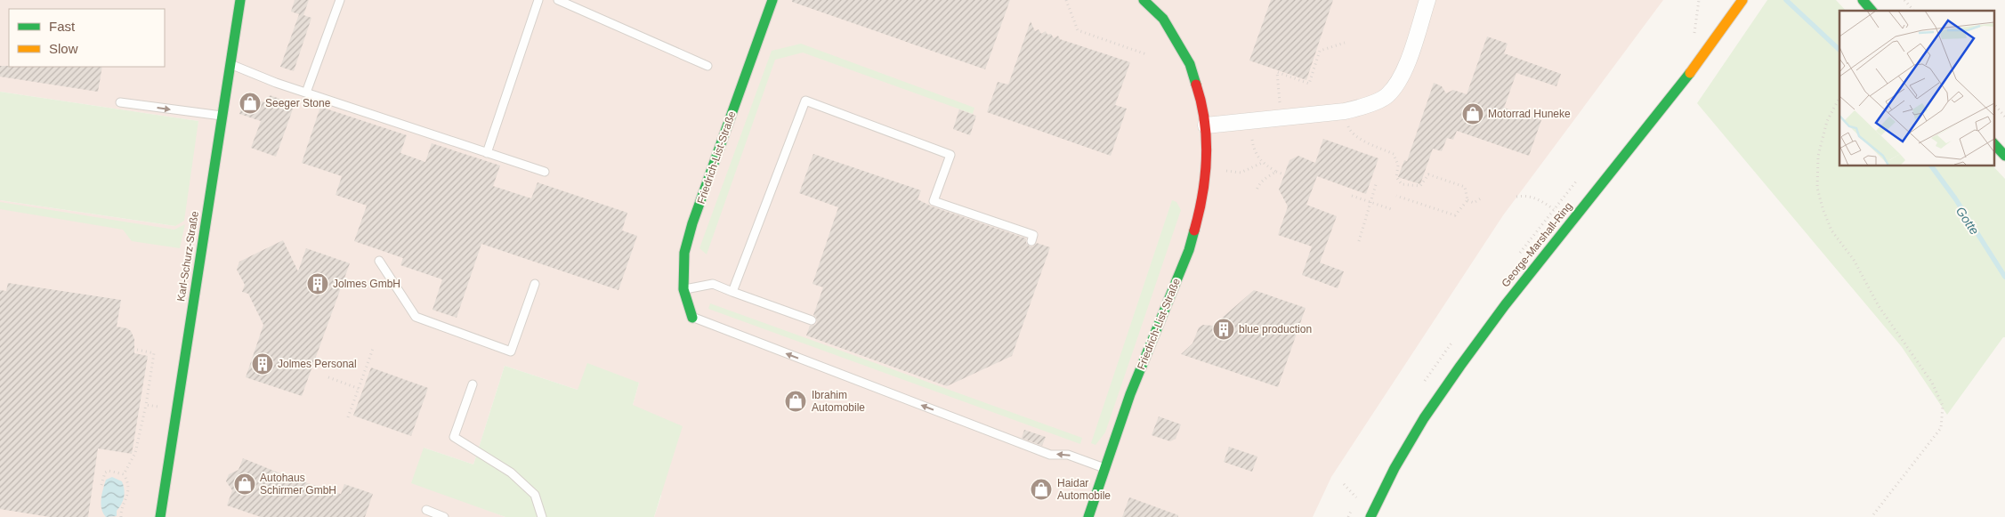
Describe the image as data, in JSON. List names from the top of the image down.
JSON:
{
  "streets": {
    "street": ["Friedrich-List-Straße", "George-Marshall-Ring", "Karl-Schurz-Straße"]
  },
  "water": ["Gotte"],
  "places": {
    "shop": [
      "Seeger Stone",
      "Motorrad Huneke",
      "Ibrahim Automobile",
      "Autohaus Schirmer GmbH",
      "Haidar Automobile"
    ],
    "building": ["Jolmes GmbH", "blue production", "Jolmes Personal"]
  },
  "legend": ["Fast", "Slow"]
}
